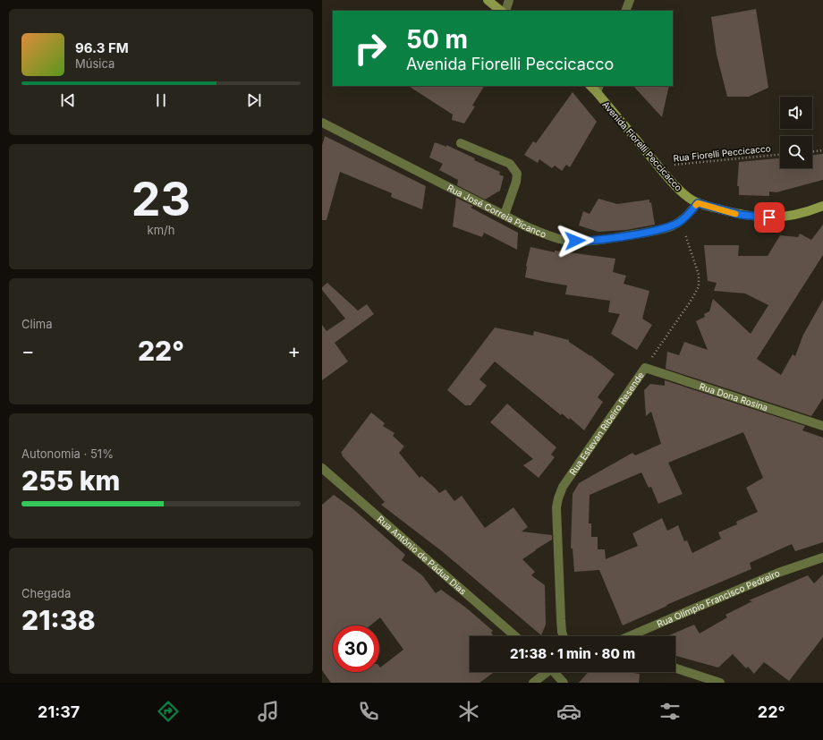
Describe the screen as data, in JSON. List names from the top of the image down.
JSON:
{
  "streets": {
    "main road": ["Avenida Fiorelli Peccicacco"],
    "street": [
      "Rua José Correia Picanco",
      "Rua Dona Rosina",
      "Rua Estevan Ribeiro Resende",
      "Rua Antônio de Pádua Dias",
      "Rua Olímpio Francisco Pedreiro"
    ],
    "path": ["Rua Fiorelli Peccicacco"]
  },
  "crossings": [
    ["Avenida Fiorelli Peccicacco", "Rua Fiorelli Peccicacco"],
    ["Avenida Fiorelli Peccicacco", "Rua José Correia Picanco"],
    ["Rua José Correia Picanco", "Rua Estevan Ribeiro Resende"],
    ["Rua Dona Rosina", "Rua Estevan Ribeiro Resende"]
  ],
  "page": {
    "turn": ["50 m", "Avenida Fiorelli Peccicacco"],
    "song": ["96.3 FM", "Música"],
    "tile": [
      ["23", "km/h"],
      "Clima",
      ["Autonomia · 51%", "255 km"],
      ["Chegada", "21:38"]
    ],
    "heat": ["−", "22°", "+"],
    "limit": "30",
    "trip": "21:38 · 1 min · 80 m",
    "tabs": ["21:37", "22°"]
  }
}
